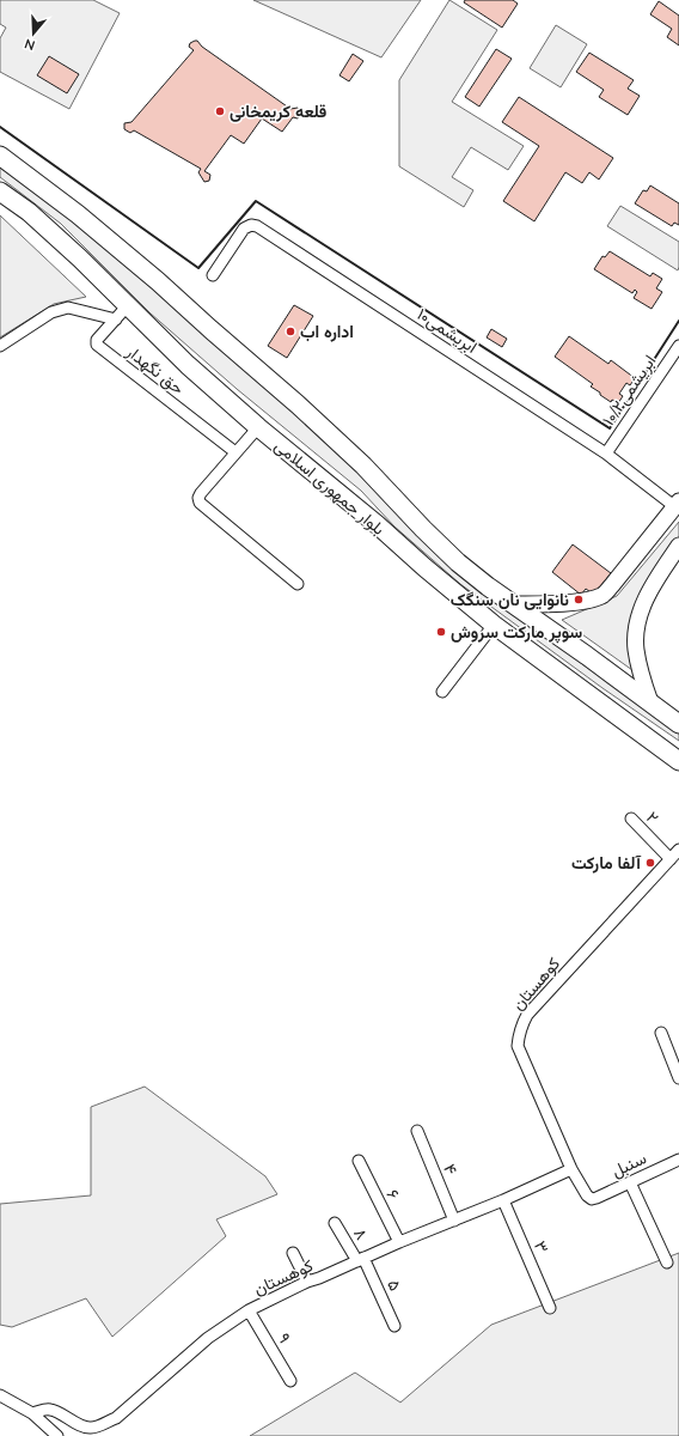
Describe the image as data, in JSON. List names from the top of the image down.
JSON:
{
  "streets": {
    "main road": ["بلوار جمهوری اسلامی"],
    "street": [
      "ابریشمی۱۰",
      "حق نگهدار",
      "۱۰/۲ابریشمی",
      "۲",
      "کوهستان",
      "سنبل",
      "۴",
      "۶",
      "۸",
      "۳",
      "۵",
      "۹"
    ]
  },
  "crossings": [
    ["ابریشمی۱۰", "۱۰/۲ابریشمی"],
    ["حق نگهدار", "بلوار جمهوری اسلامی"],
    ["۲", "کوهستان"],
    ["کوهستان", "سنبل"],
    ["کوهستان", "۴"],
    ["کوهستان", "۶"],
    ["کوهستان", "۸"],
    ["کوهستان", "۳"],
    ["کوهستان", "۵"],
    ["کوهستان", "۹"],
    ["۸", "۵"]
  ],
  "places": [
    "قلعه کریمخانی",
    "اداره اب",
    "نانوایی نان سنگک",
    "سوپر مارکت سروش",
    "آلفا مارکت"
  ],
  "north": "bottom"
}
